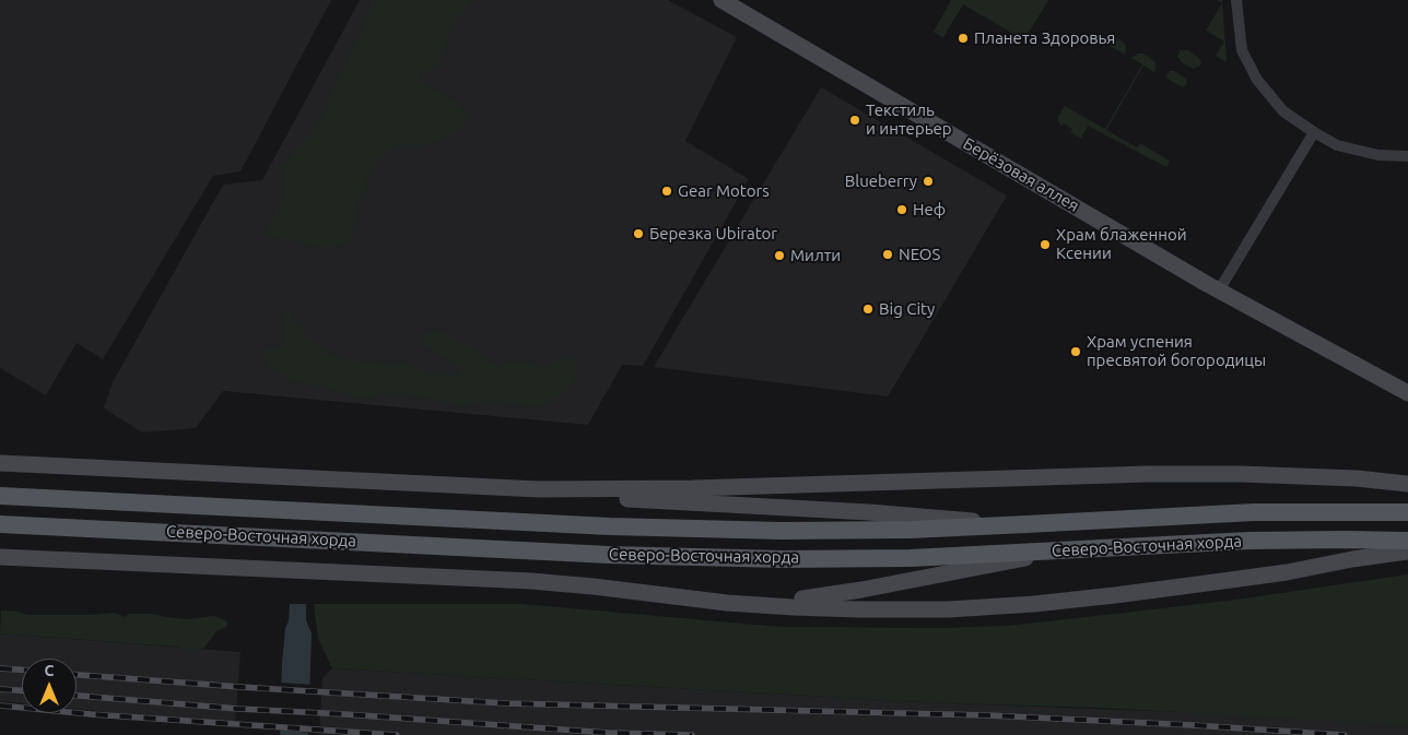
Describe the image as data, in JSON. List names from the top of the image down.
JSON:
{
  "streets": {
    "main road": ["Берёзовая аллея", "Северо-Восточная хорда"]
  },
  "places": [
    "Планета Здоровья",
    "Текстиль и интерьер",
    "Blueberry",
    "Gear Motors",
    "Неф",
    "Березка Ubirator",
    "Храм блаженной Ксении",
    "NEOS",
    "Милти",
    "Big City",
    "Храм успения пресвятой богородицы"
  ],
  "north": "top"
}
